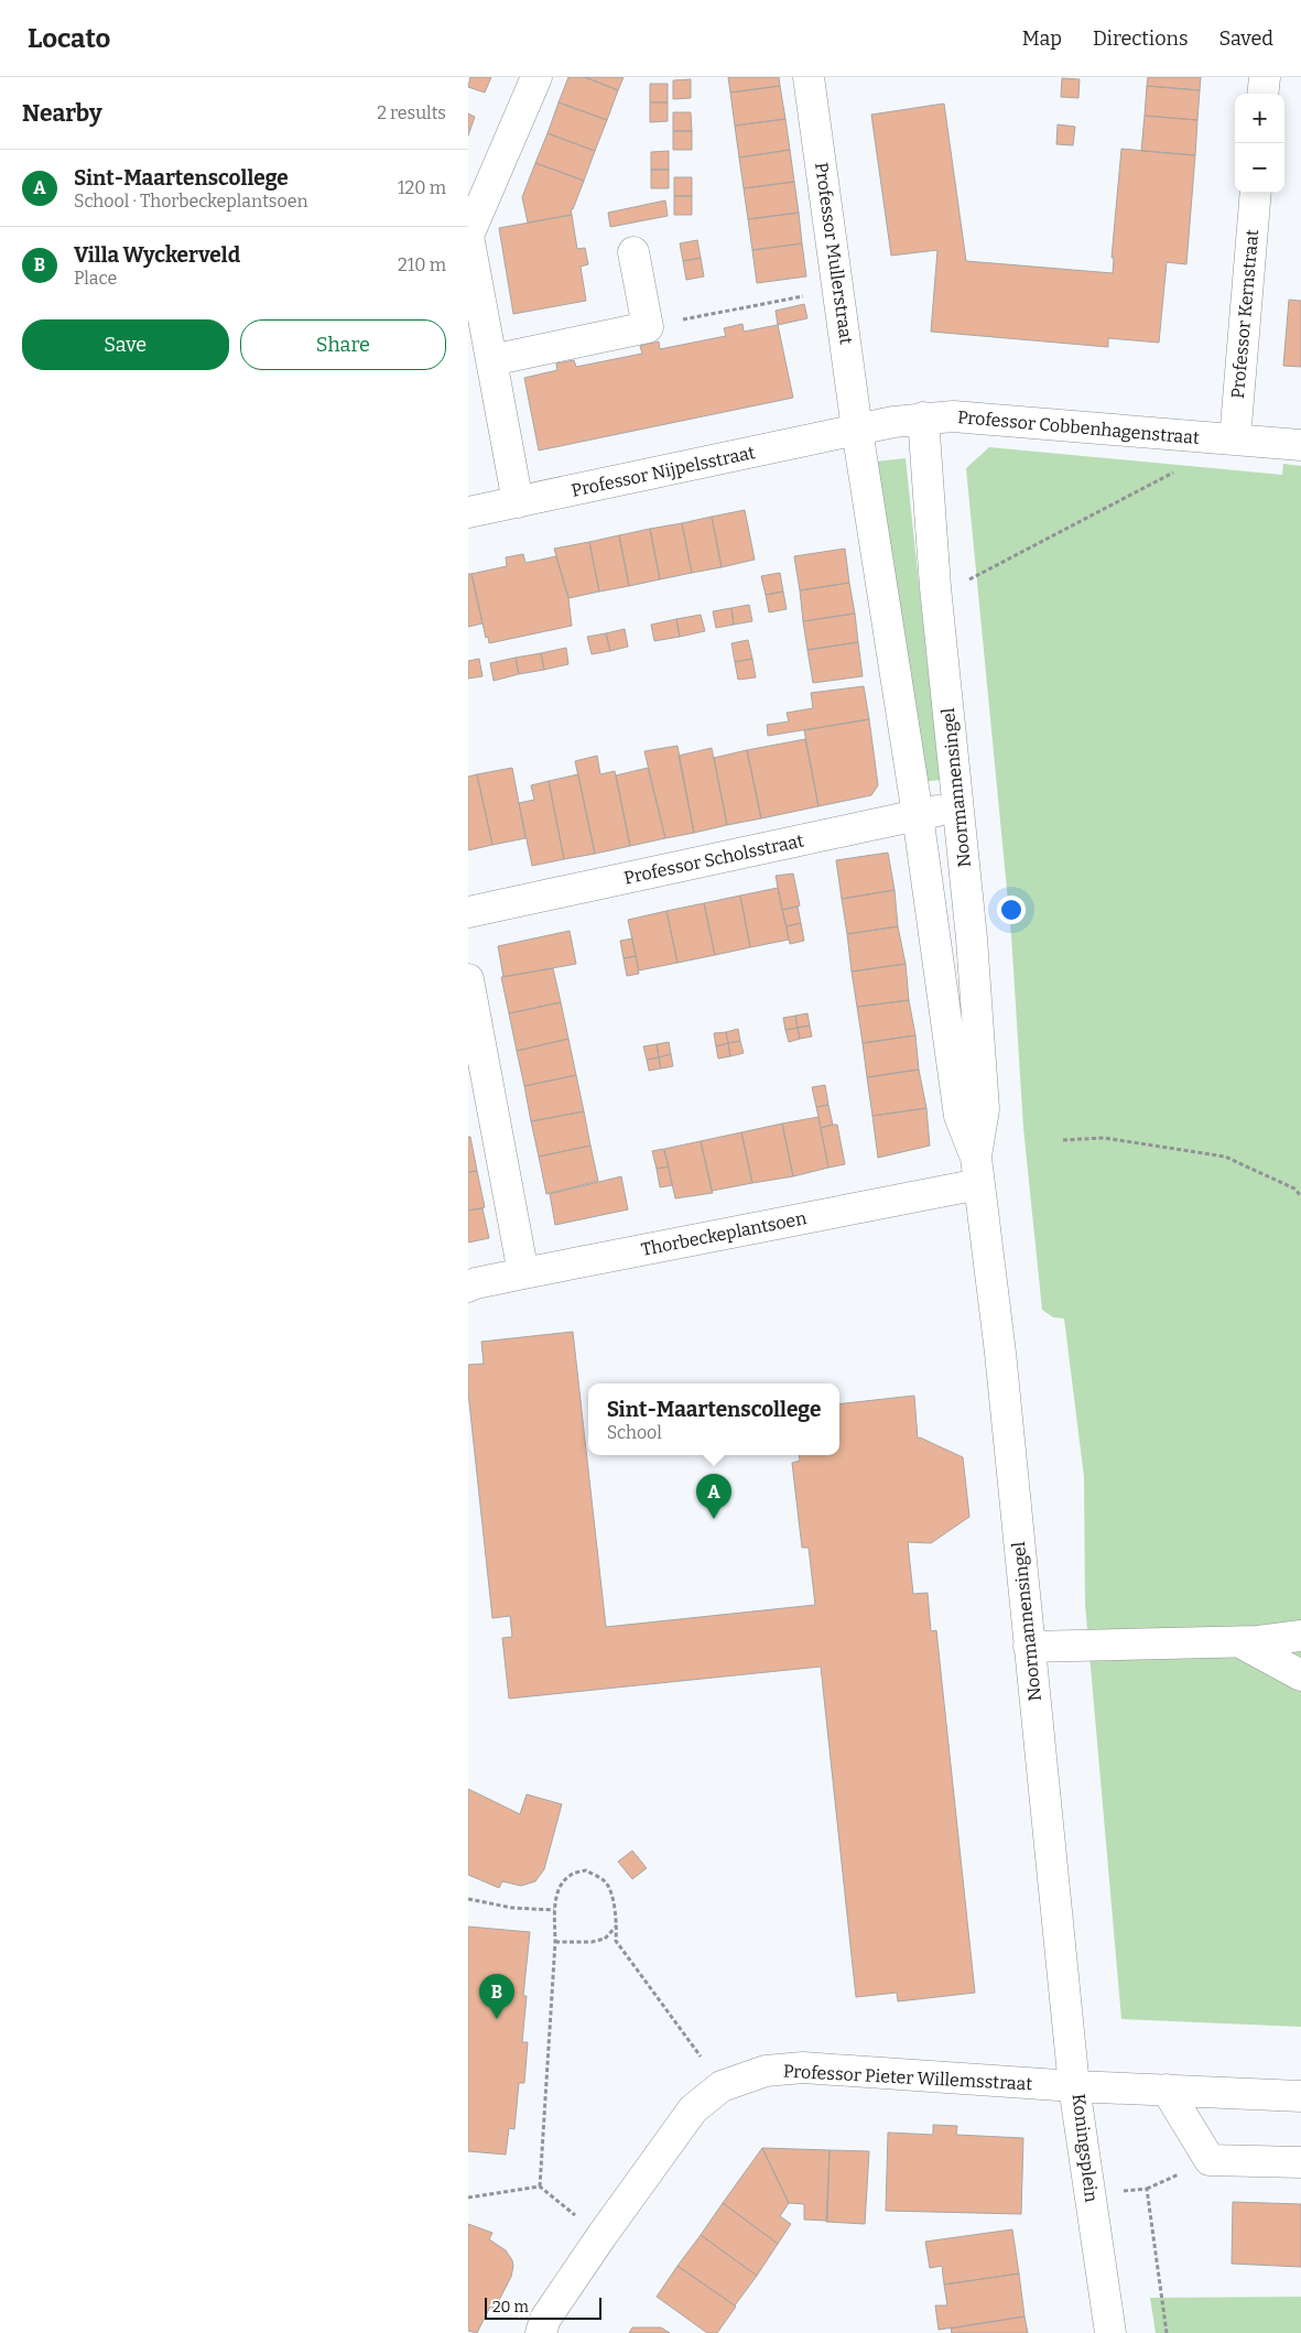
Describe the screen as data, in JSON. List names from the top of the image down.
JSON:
{
  "streets": {
    "street": [
      "Professor Mullerstraat",
      "Professor Kernstraat",
      "Professor Cobbenhagenstraat",
      "Professor Nijpelsstraat",
      "Noormannensingel",
      "Professor Scholsstraat",
      "Thorbeckeplantsoen",
      "Professor Pieter Willemsstraat",
      "Koningsplein"
    ]
  },
  "crossings": [
    ["Professor Mullerstraat", "Professor Cobbenhagenstraat"],
    ["Professor Mullerstraat", "Professor Nijpelsstraat"],
    ["Professor Mullerstraat", "Noormannensingel"],
    ["Professor Kernstraat", "Professor Cobbenhagenstraat"],
    ["Professor Cobbenhagenstraat", "Professor Nijpelsstraat"],
    ["Professor Cobbenhagenstraat", "Noormannensingel"],
    ["Professor Nijpelsstraat", "Noormannensingel"],
    ["Noormannensingel", "Professor Scholsstraat"],
    ["Noormannensingel", "Thorbeckeplantsoen"],
    ["Noormannensingel", "Professor Pieter Willemsstraat"],
    ["Noormannensingel", "Koningsplein"],
    ["Professor Pieter Willemsstraat", "Koningsplein"]
  ],
  "scale_bar": "20 m",
  "page": {
    "header": "Locato",
    "nav": ["Map", "Directions", "Saved"],
    "heading": ["Nearby", "2 results"],
    "map_buttons": ["+", "−"],
    "list": [
      {
        "mark": "A",
        "name": "Sint-Maartenscollege",
        "note": "School · Thorbeckeplantsoen",
        "value": "120 m"
      },
      {
        "mark": "B",
        "name": "Villa Wyckerveld",
        "note": "Place",
        "value": "210 m"
      }
    ],
    "buttons": ["Save", "Share"],
    "popup": ["Sint-Maartenscollege", "School"],
    "pins": ["A", "B"],
    "scale": "20 m"
  }
}
